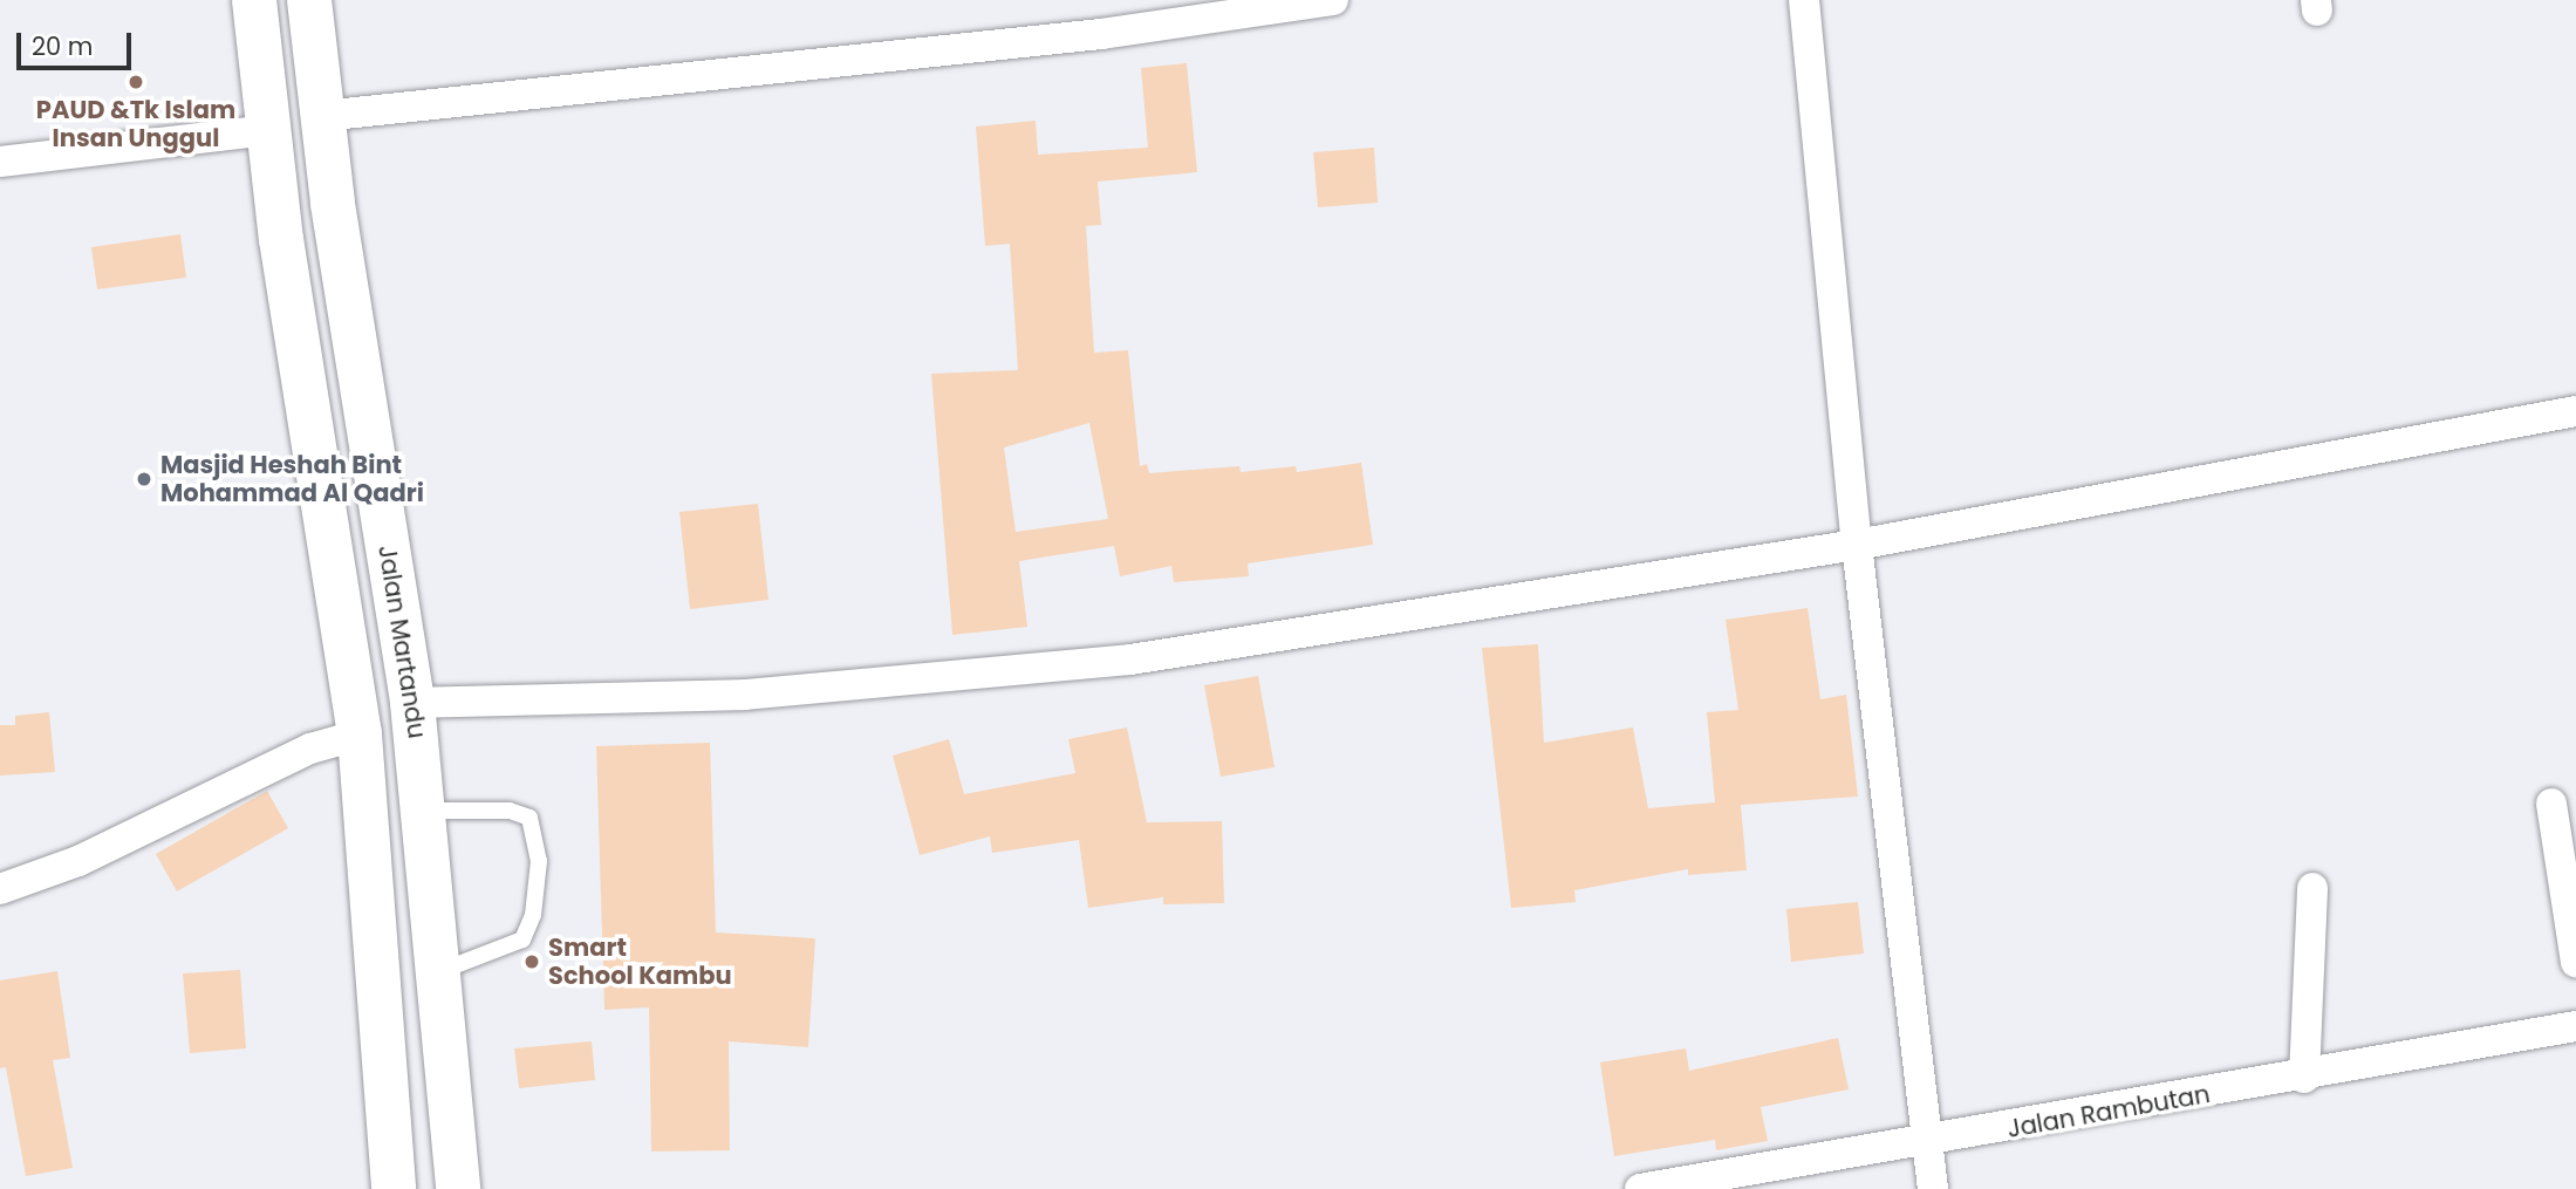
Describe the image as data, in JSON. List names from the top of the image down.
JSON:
{
  "streets": {
    "highway": ["Jalan Martandu"],
    "street": ["Jalan Rambutan"]
  },
  "places": ["PAUD &Tk Islam Insan Unggul", "Masjid Heshah Bint Mohammad Al Qadri", "Smart School Kambu"],
  "scale_bar": "20 m"
}
